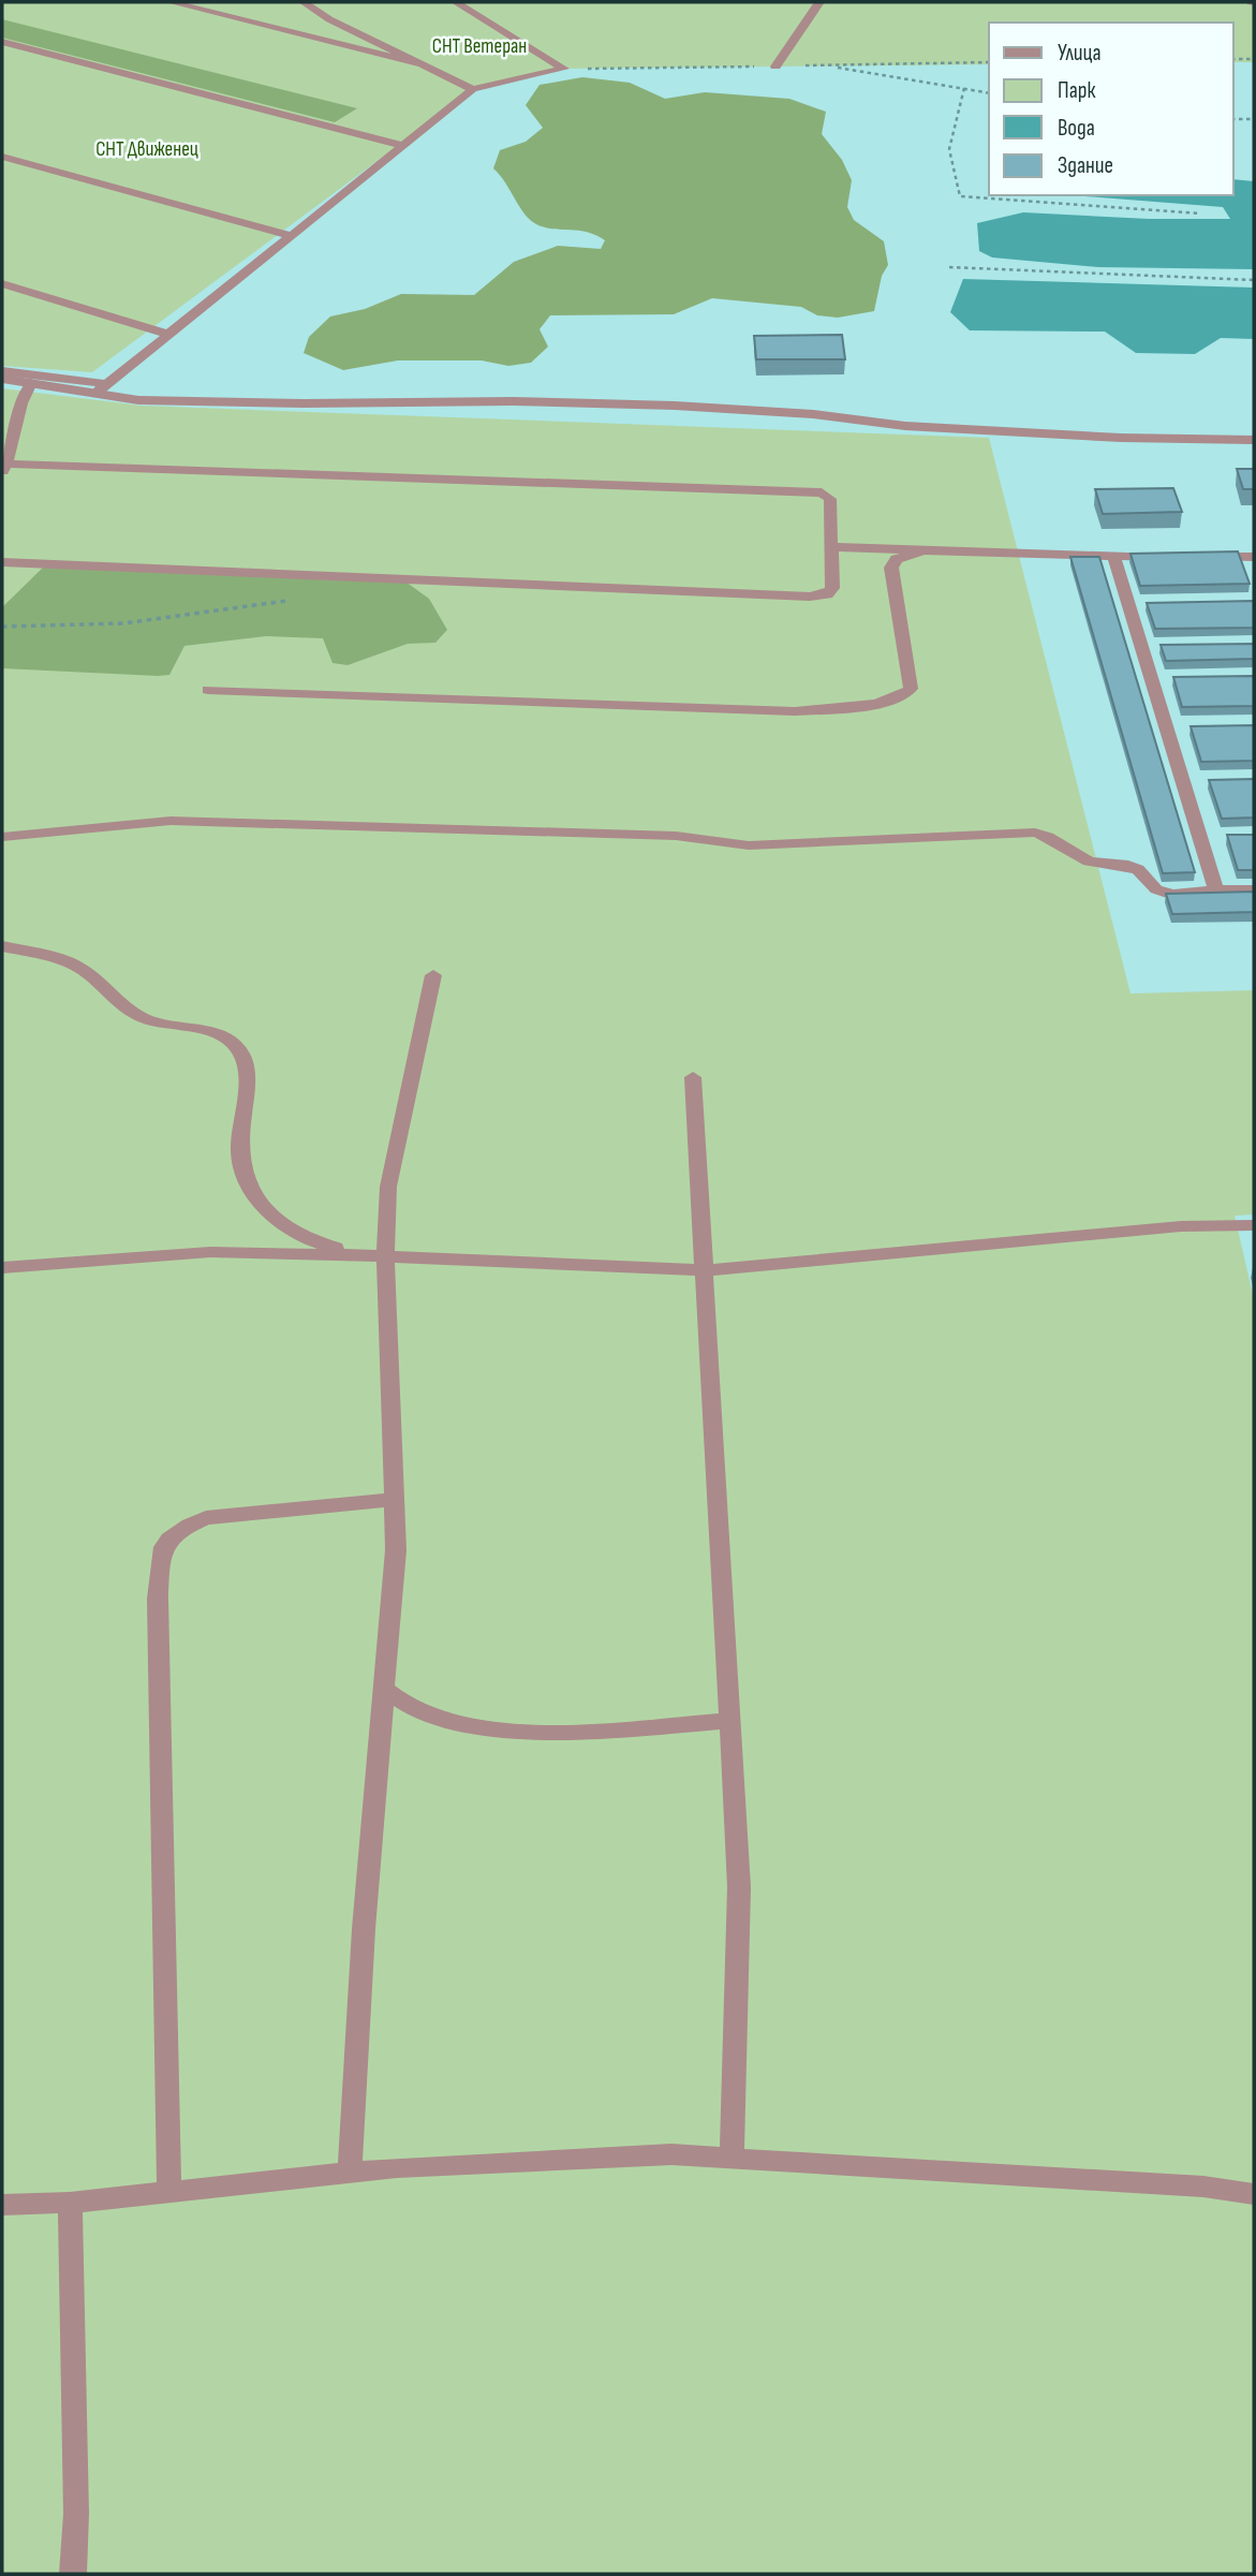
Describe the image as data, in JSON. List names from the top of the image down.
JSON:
{
  "parks": ["СНТ Ветеран", "СНТ Движенец"],
  "legend": [
    "Улица",
    "Парк",
    "Вода",
    "Здание"
  ]
}
